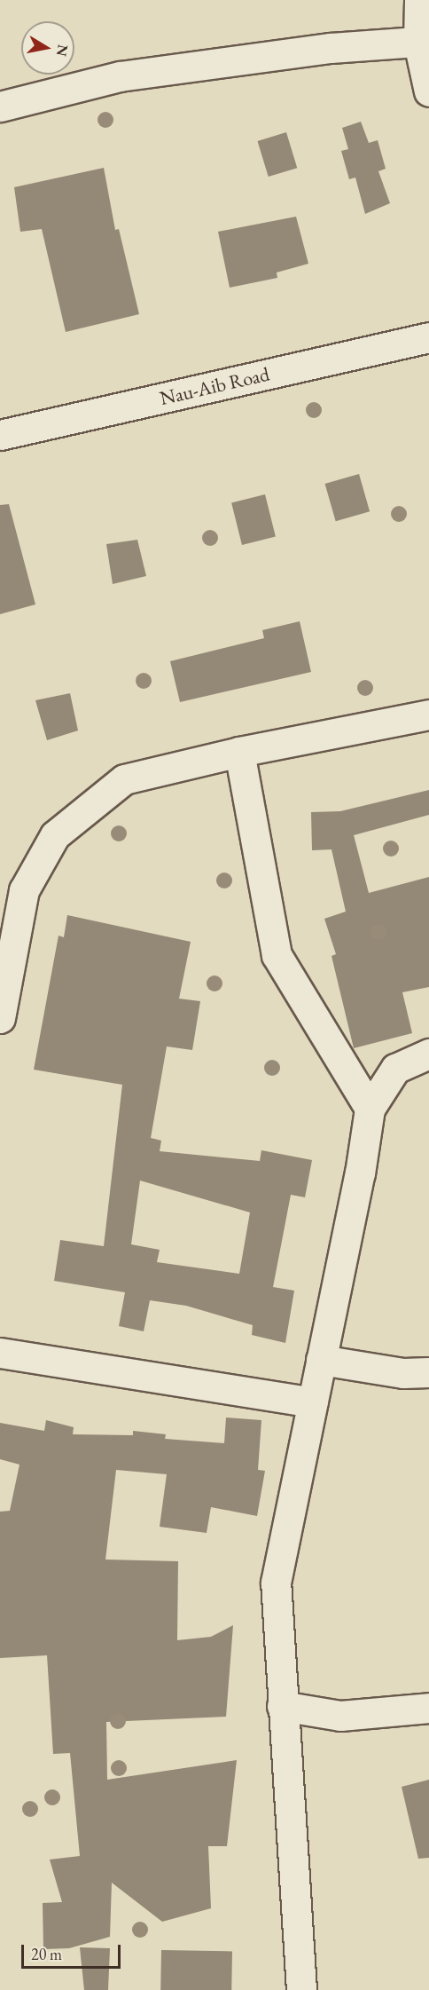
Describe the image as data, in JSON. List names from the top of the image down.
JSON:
{
  "streets": {
    "street": ["Nau-Aib Road"]
  },
  "scale_bar": "20 m",
  "north": "right"
}
